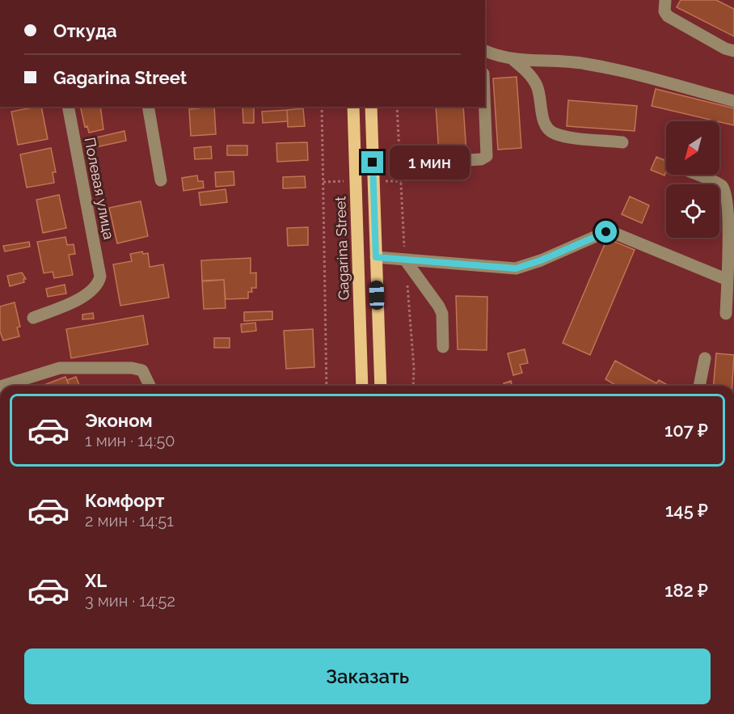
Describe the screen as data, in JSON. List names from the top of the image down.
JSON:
{
  "streets": {
    "main road": ["Gagarina Street"],
    "street": ["Полевая улица"]
  },
  "north": "bottom left",
  "page": {
    "banner": ["Откуда", "Gagarina Street"],
    "bubble": "1 мин",
    "list": [
      {
        "name": "Эконом",
        "note": "1 мин · 14:50",
        "value": "107 ₽"
      },
      {
        "name": "Комфорт",
        "note": "2 мин · 14:51",
        "value": "145 ₽"
      },
      {
        "name": "XL",
        "note": "3 мин · 14:52",
        "value": "182 ₽"
      }
    ],
    "buttons": "Заказать"
  }
}
